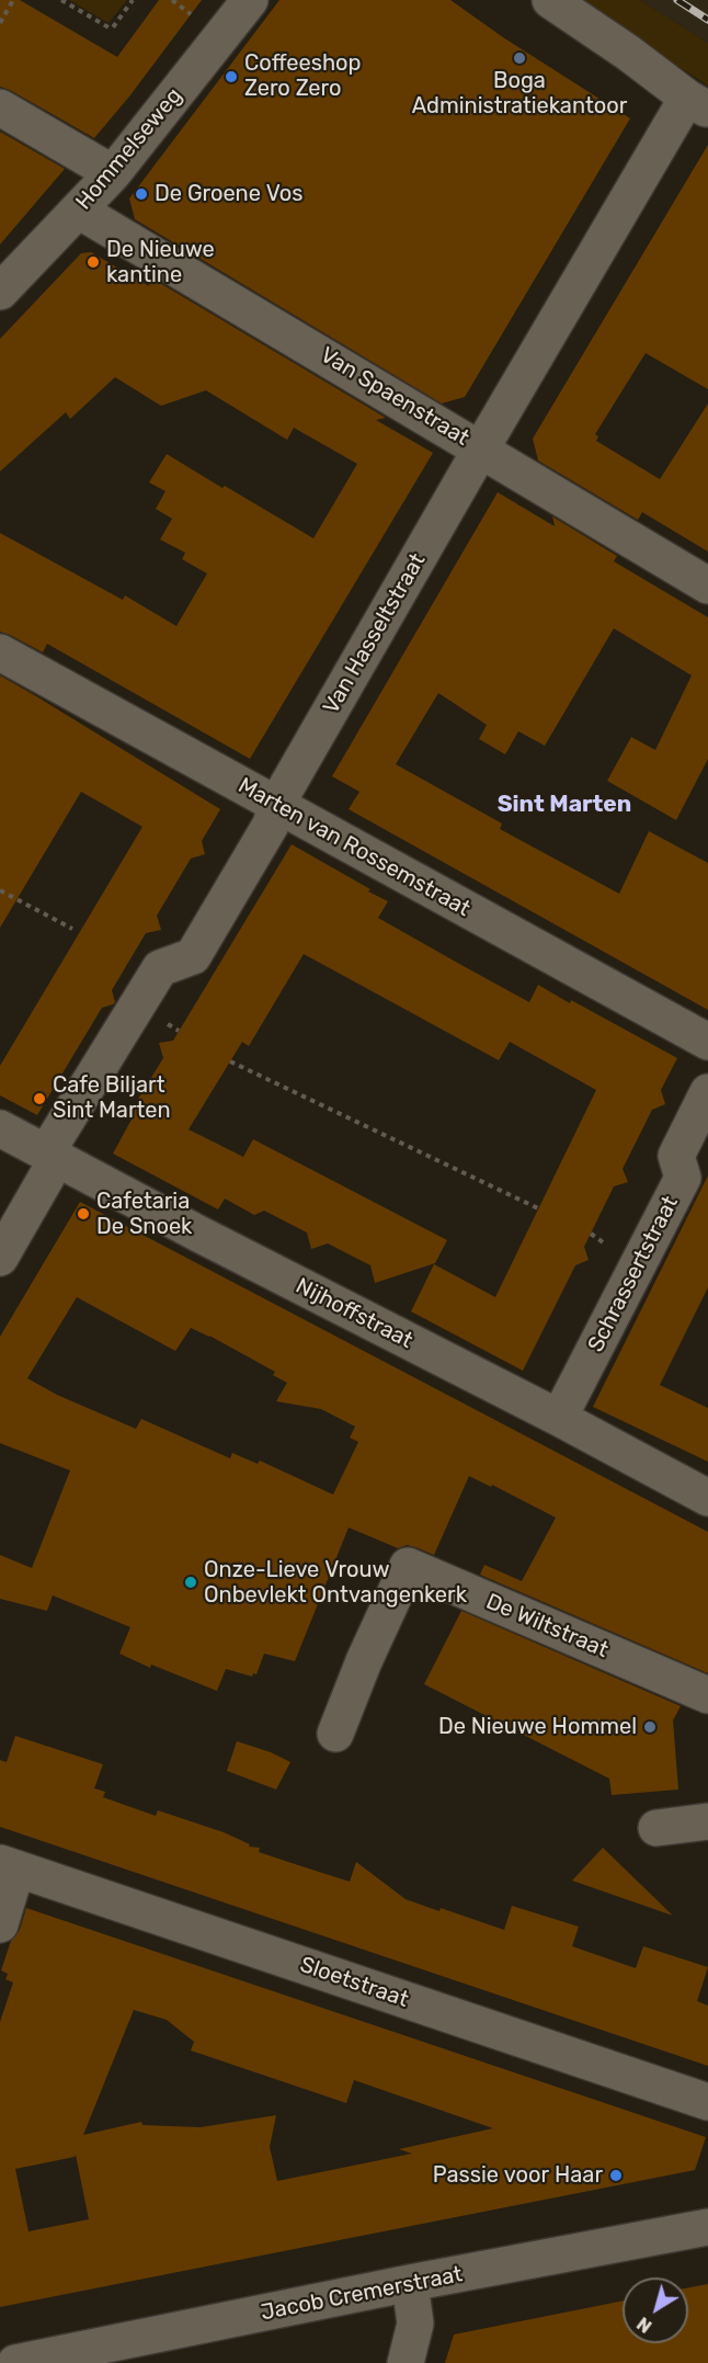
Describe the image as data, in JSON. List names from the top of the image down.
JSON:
{
  "streets": {
    "street": [
      "Hommelseweg",
      "Van Spaenstraat",
      "Van Hasseltstraat",
      "Marten van Rossemstraat",
      "Schrassertstraat",
      "Nijhoffstraat",
      "De Wiltstraat",
      "Sloetstraat",
      "Jacob Cremerstraat"
    ]
  },
  "crossings": [
    ["Hommelseweg", "Van Spaenstraat"],
    ["Van Spaenstraat", "Van Hasseltstraat"],
    ["Van Hasseltstraat", "Marten van Rossemstraat"],
    ["Van Hasseltstraat", "Nijhoffstraat"],
    ["Schrassertstraat", "Nijhoffstraat"]
  ],
  "districts": ["Sint Marten"],
  "places": [
    "Boga Administratiekantoor",
    "Coffeeshop Zero Zero",
    "De Groene Vos",
    "De Nieuwe kantine",
    "Cafe Biljart Sint Marten",
    "Cafetaria De Snoek",
    "Onze-Lieve Vrouw Onbevlekt Ontvangenkerk",
    "De Nieuwe Hommel",
    "Passie voor Haar"
  ],
  "north": "bottom left"
}
